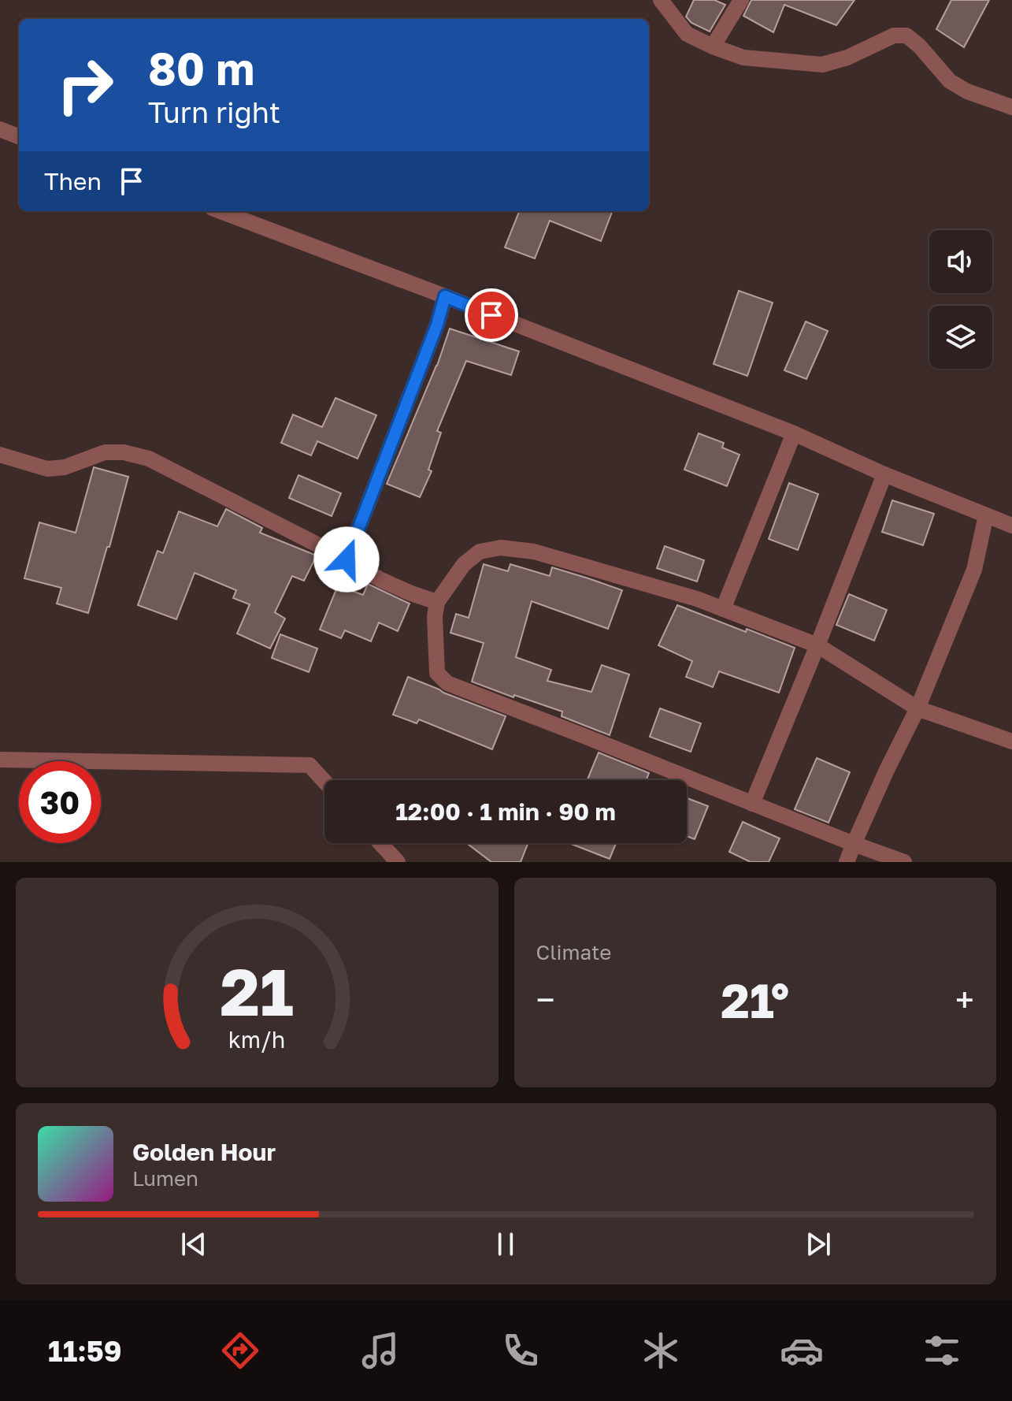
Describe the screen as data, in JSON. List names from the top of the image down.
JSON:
{
  "page": {
    "turn": ["80 m", "Turn right"],
    "then": "Then",
    "limit": "30",
    "trip": "12:00 · 1 min · 90 m",
    "tile": "Climate",
    "heat": ["−", "21°", "+"],
    "song": ["Golden Hour", "Lumen"],
    "tabs": "11:59",
    "gauge": ["21", "km/h"]
  }
}
